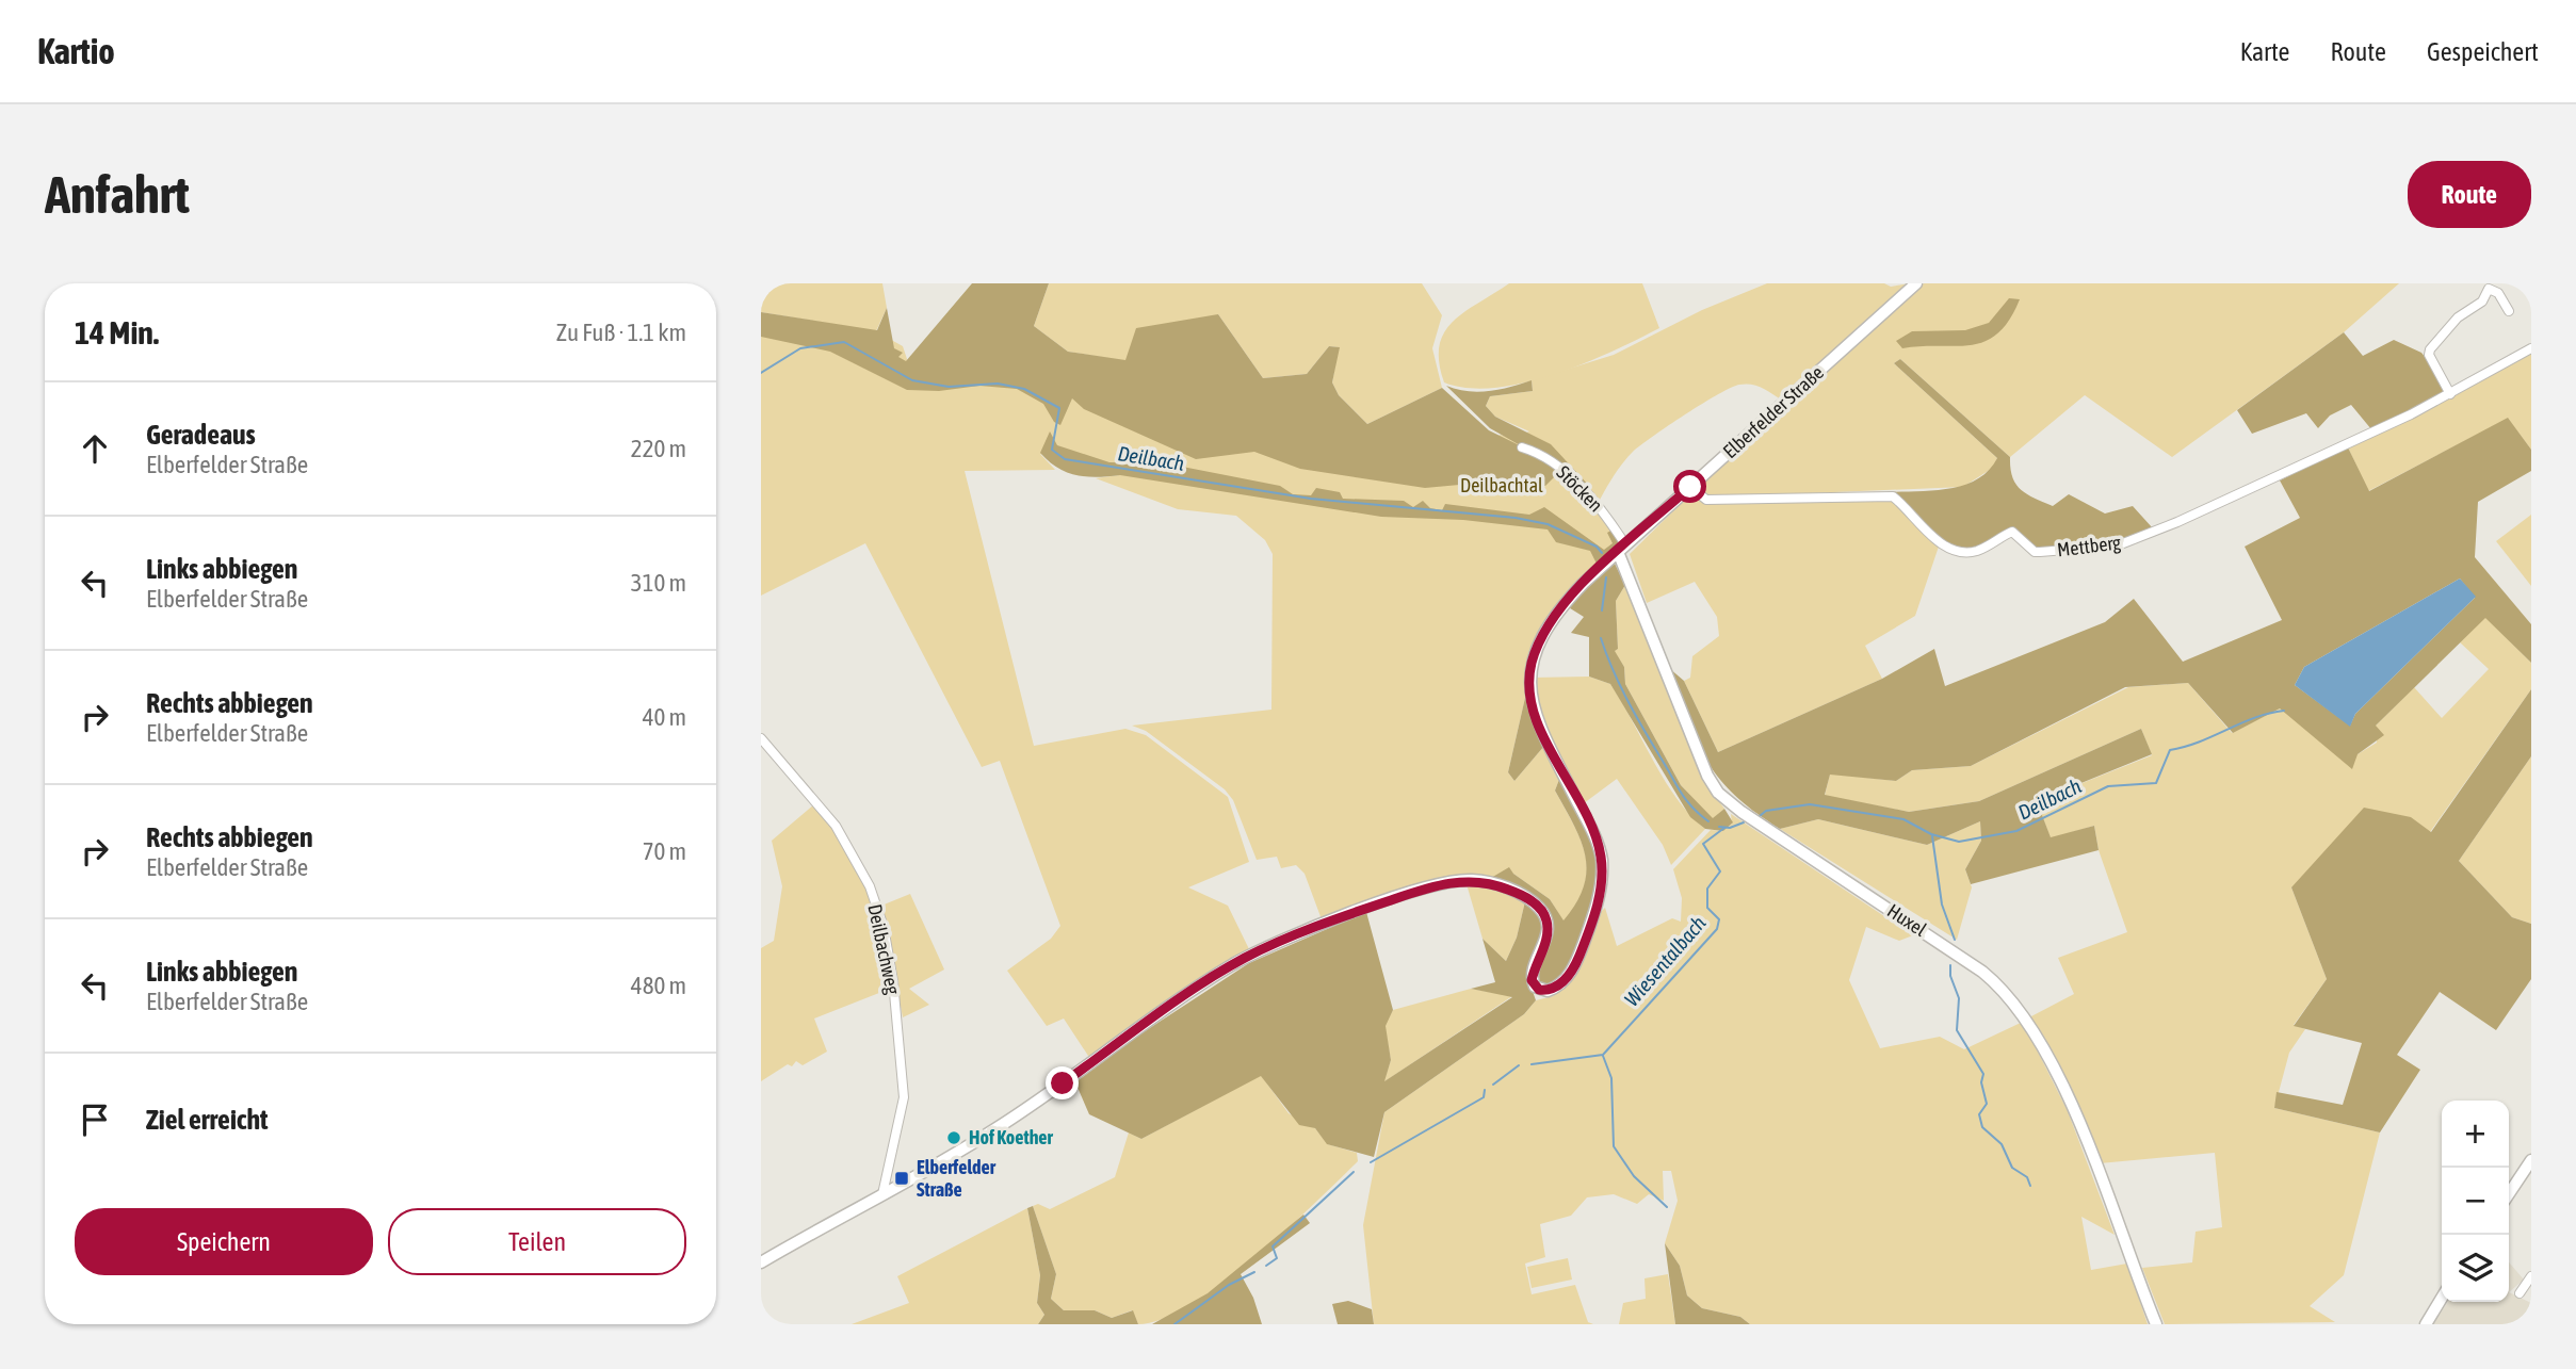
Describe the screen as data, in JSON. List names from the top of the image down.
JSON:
{
  "streets": {
    "main road": ["Elberfelder Straße", "Huxel"],
    "street": ["Stöcken", "Mettberg", "Deilbachweg"]
  },
  "crossings": [
    ["Elberfelder Straße", "Stöcken"],
    ["Elberfelder Straße", "Mettberg"],
    ["Elberfelder Straße", "Huxel"],
    ["Elberfelder Straße", "Deilbachweg"],
    ["Stöcken", "Huxel"]
  ],
  "water": ["Deilbach", "Wiesentalbach"],
  "parks": ["Deilbachtal"],
  "places": {
    "other": ["Hof Koether"],
    "transit": ["Elberfelder Straße"]
  },
  "page": {
    "header": "Kartio",
    "nav": ["Karte", "Route", "Gespeichert"],
    "buttons": [
      "Route",
      ["Speichern", "Teilen"]
    ],
    "title": "Anfahrt",
    "heading": ["14 Min.", "Zu Fuß · 1.1 km"],
    "list": [
      ["Geradeaus", "Elberfelder Straße", "220 m"],
      ["Links abbiegen", "Elberfelder Straße", "310 m"],
      ["Rechts abbiegen", "Elberfelder Straße", "40 m"],
      ["Rechts abbiegen", "Elberfelder Straße", "70 m"],
      ["Links abbiegen", "Elberfelder Straße", "480 m"],
      "Ziel erreicht"
    ],
    "map_buttons": ["+", "−"]
  }
}
